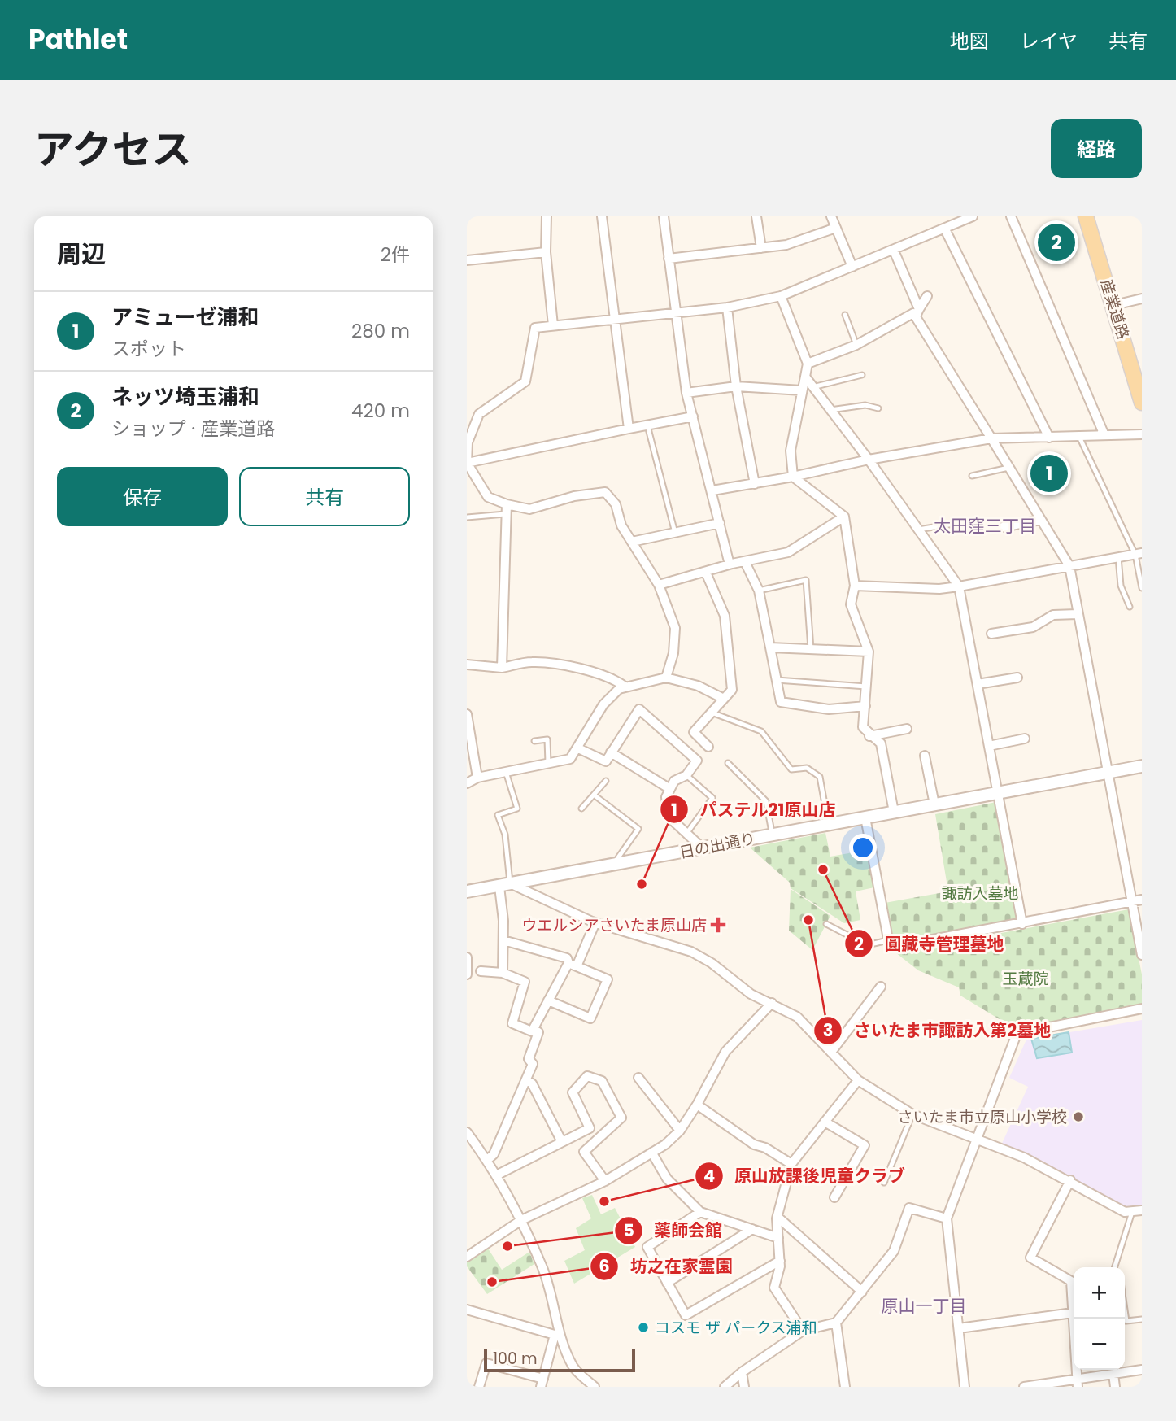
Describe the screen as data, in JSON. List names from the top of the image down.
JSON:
{
  "streets": {
    "main road": ["産業道路"],
    "street": ["日の出通り"]
  },
  "districts": ["太田窪三丁目", "原山一丁目"],
  "parks": ["諏訪入墓地", "玉蔵院"],
  "places": {
    "other": [
      "圓藏寺管理墓地",
      "パステル21原山店",
      "さいたま市諏訪入第2墓地",
      "さいたま市立原山小学校",
      "原山放課後児童クラブ",
      "薬師会館",
      "坊之在家霊園",
      "コスモ ザ パークス浦和"
    ],
    "health": ["ウエルシアさいたま原山店"]
  },
  "scale_bar": "100 m",
  "page": {
    "header": "Pathlet",
    "nav": ["地図", "レイヤ", "共有"],
    "title": "アクセス",
    "buttons": [
      "経路",
      ["保存", "共有"]
    ],
    "heading": ["周辺", "2件"],
    "pins": ["2", "1"],
    "list": [
      {
        "mark": "1",
        "name": "アミューゼ浦和",
        "note": "スポット",
        "value": "280 m"
      },
      {
        "mark": "2",
        "name": "ネッツ埼玉浦和",
        "note": "ショップ · 産業道路",
        "value": "420 m"
      }
    ],
    "map_buttons": ["+", "−"],
    "scale": "100 m"
  }
}
